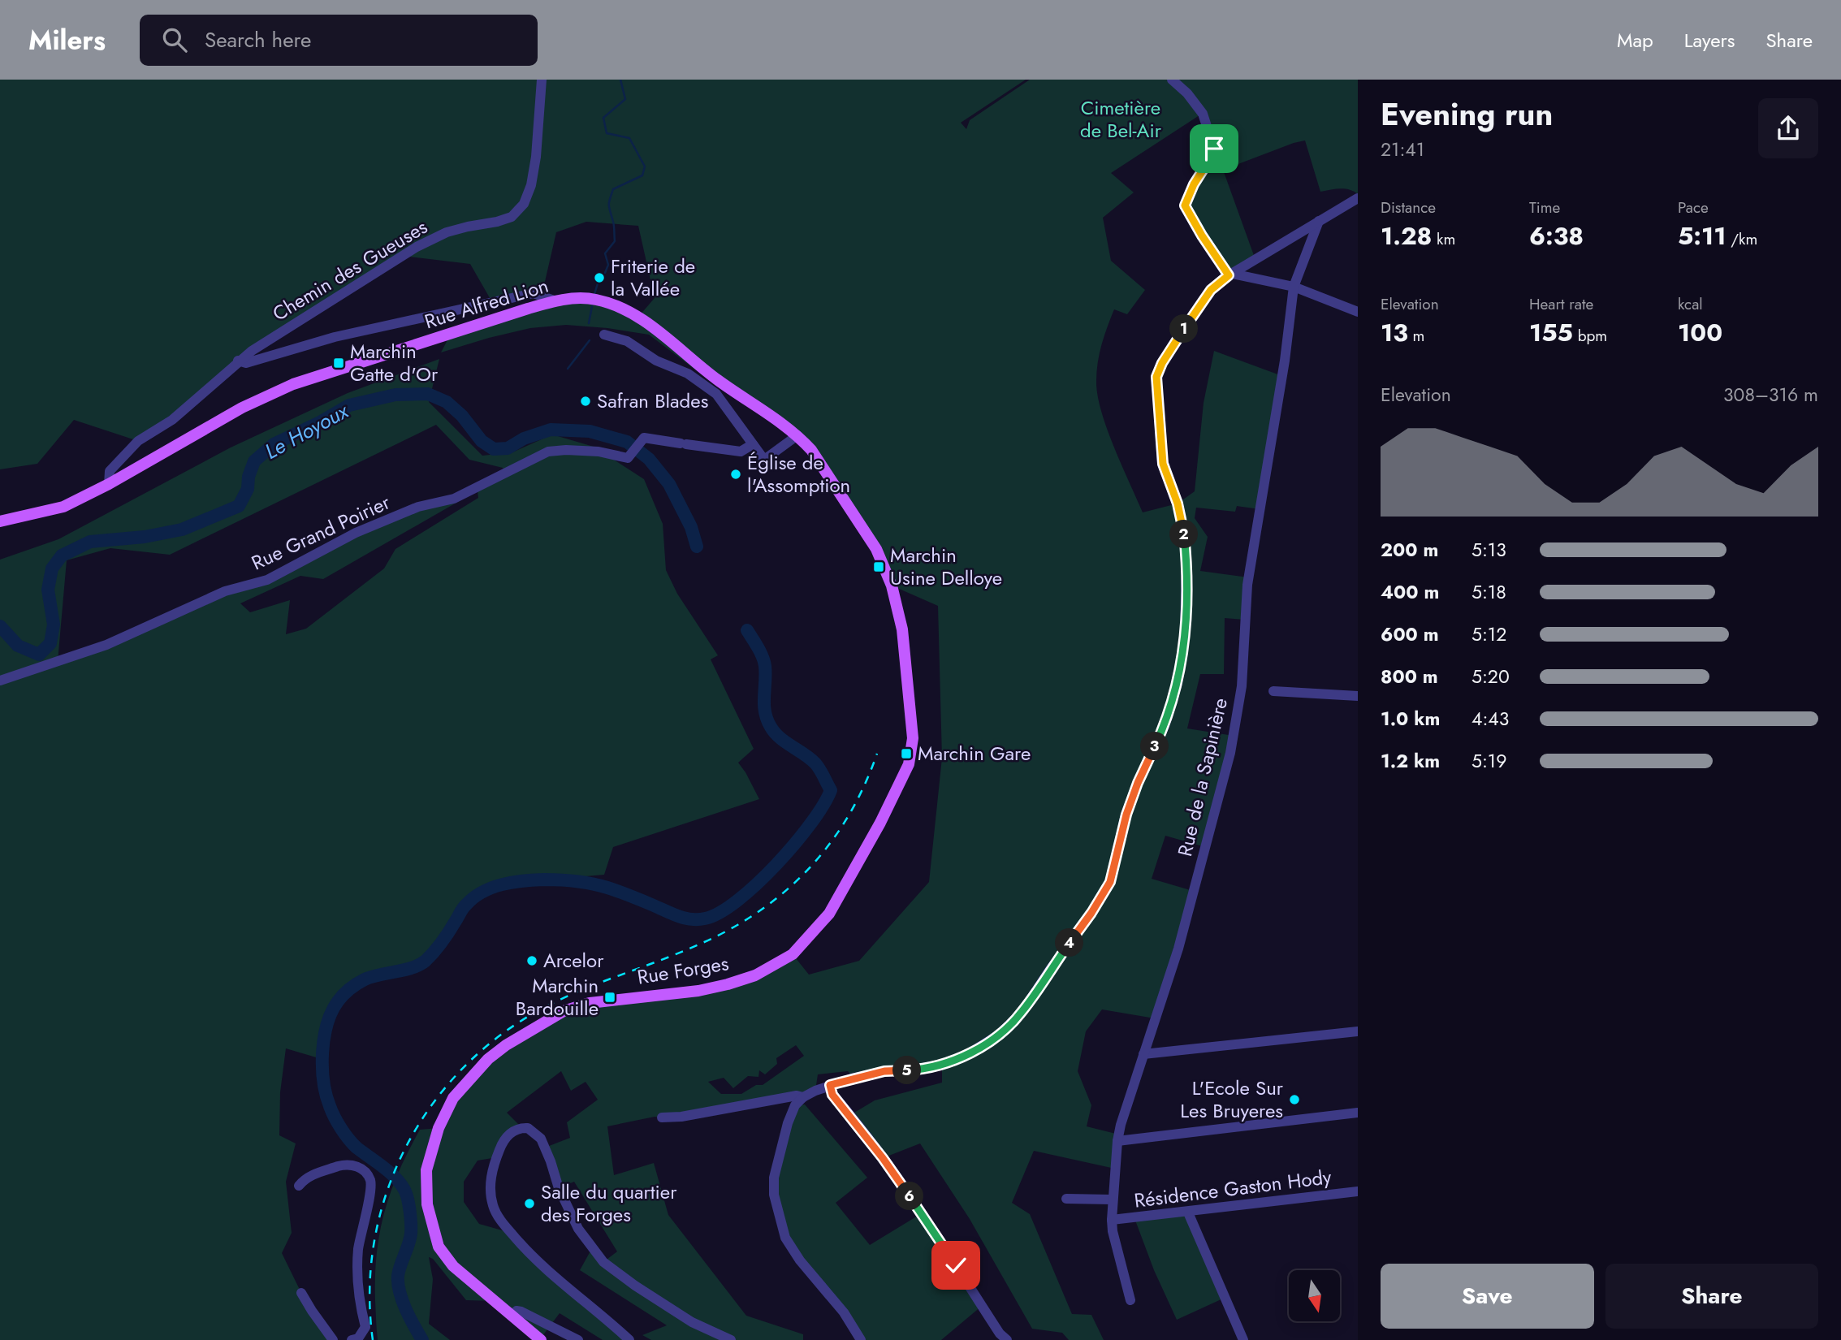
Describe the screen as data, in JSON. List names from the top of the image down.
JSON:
{
  "streets": {
    "main road": ["Rue Alfred Lion", "Rue Forges"],
    "street": [
      "Chemin des Gueuses",
      "Rue Grand Poirier",
      "Rue de la Sapinière",
      "Résidence Gaston Hody"
    ]
  },
  "crossings": [
    ["Chemin des Gueuses", "Rue Alfred Lion"],
    ["Rue Alfred Lion", "Rue Forges"],
    ["Rue de la Sapinière", "Résidence Gaston Hody"]
  ],
  "water": ["Le Hoyoux"],
  "parks": ["Cimetière de Bel-Air"],
  "places": {
    "other": [
      "Friterie de la Vallée",
      "Safran Blades",
      "Église de l'Assomption",
      "Arcelor",
      "L'Ecole Sur Les Bruyeres",
      "Salle du quartier des Forges"
    ],
    "transit": [
      "Marchin Gatte d'Or",
      "Marchin Usine Delloye",
      "Marchin Gare",
      "Marchin Bardouille"
    ]
  },
  "north": "bottom",
  "page": {
    "header": "Milers",
    "search": "Search here",
    "nav": ["Map", "Layers", "Share"],
    "heading": ["Evening run", "21:41"],
    "stats": [
      ["Distance", "1.28 km"],
      ["Time", "6:38"],
      ["Pace", "5:11 /km"],
      ["Elevation", "13 m"],
      ["Heart rate", "155 bpm"],
      ["kcal", "100"]
    ],
    "pins": [
      "1",
      "2",
      "3",
      "4",
      "5",
      "6"
    ],
    "chart": ["Elevation", "308–316 m"],
    "list": [
      {
        "name": "200 m",
        "note": "5:13"
      },
      {
        "name": "400 m",
        "note": "5:18"
      },
      {
        "name": "600 m",
        "note": "5:12"
      },
      {
        "name": "800 m",
        "note": "5:20"
      },
      {
        "name": "1.0 km",
        "note": "4:43"
      },
      {
        "name": "1.2 km",
        "note": "5:19"
      }
    ],
    "buttons": ["Save", "Share"]
  }
}
